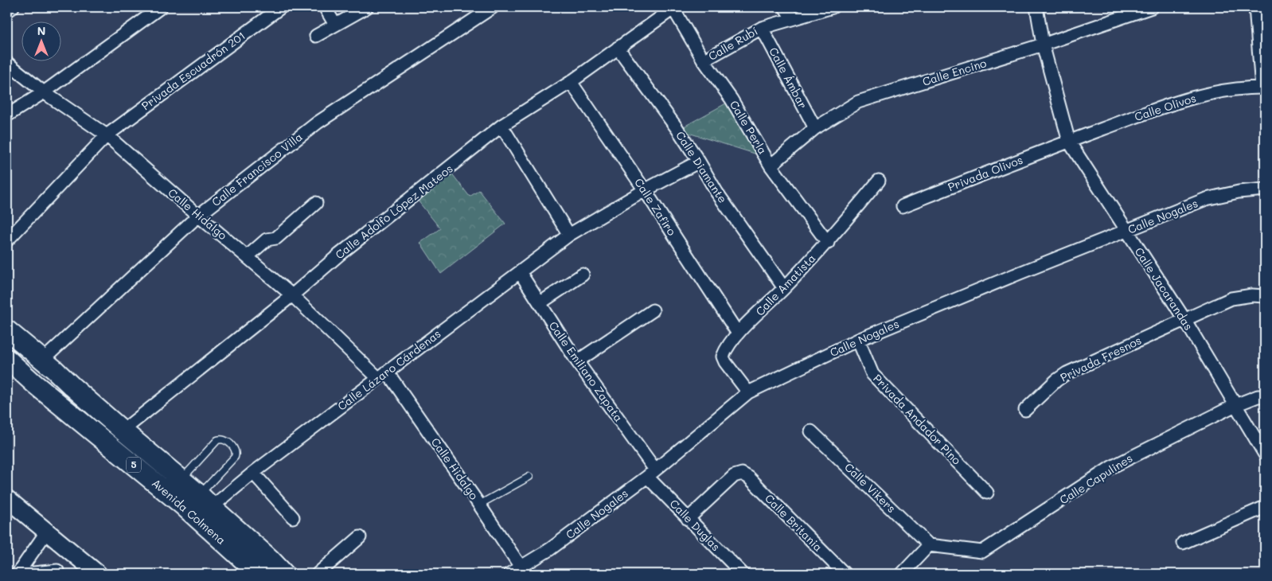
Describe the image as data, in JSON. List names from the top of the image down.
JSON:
{
  "streets": {
    "main road": ["5", "Avenida Colmena"],
    "street": [
      "Calle Rubí",
      "Privada Escuadrón 201",
      "Calle Encino",
      "Calle Ámbar",
      "Calle Olivos",
      "Calle Perla",
      "Calle Diamante",
      "Calle Francisco Villa",
      "Privada Olivos",
      "Calle Zafiro",
      "Calle Adolfo López Mateos",
      "Calle Hidalgo",
      "Calle Nogales",
      "Calle Amatista",
      "Calle Jacarandas",
      "Privada Fresnos",
      "Calle Lázaro Cárdenas",
      "Calle Emiliano Zapata",
      "Privada Andador Pino",
      "Calle Capulines",
      "Calle Vikers",
      "Calle Britania",
      "Calle Duglas"
    ]
  },
  "crossings": [
    ["Calle Rubí", "Calle Ámbar"],
    ["Calle Rubí", "Calle Perla"],
    ["Privada Escuadrón 201", "Calle Hidalgo"],
    ["Calle Encino", "Calle Ámbar"],
    ["Calle Encino", "Calle Perla"],
    ["Calle Encino", "Calle Jacarandas"],
    ["Calle Olivos", "Privada Olivos"],
    ["Calle Olivos", "Calle Jacarandas"],
    ["Calle Perla", "Calle Adolfo López Mateos"],
    ["Calle Perla", "Calle Amatista"],
    ["Calle Diamante", "Calle Adolfo López Mateos"],
    ["Calle Diamante", "Calle Amatista"],
    ["Calle Diamante", "Calle Lázaro Cárdenas"],
    ["Calle Francisco Villa", "Calle Hidalgo"],
    ["Calle Francisco Villa", "5"],
    ["Privada Olivos", "Calle Jacarandas"],
    ["Calle Zafiro", "Calle Adolfo López Mateos"],
    ["Calle Zafiro", "Calle Amatista"],
    ["Calle Zafiro", "Calle Lázaro Cárdenas"],
    ["Calle Adolfo López Mateos", "Calle Hidalgo"],
    ["Calle Adolfo López Mateos", "5"],
    ["Calle Hidalgo", "Calle Nogales"],
    ["Calle Hidalgo", "Calle Lázaro Cárdenas"],
    ["Calle Nogales", "Calle Amatista"],
    ["Calle Nogales", "Calle Jacarandas"],
    ["Calle Nogales", "Calle Emiliano Zapata"],
    ["Calle Nogales", "Privada Andador Pino"],
    ["Calle Nogales", "Calle Duglas"],
    ["Calle Jacarandas", "Privada Fresnos"],
    ["Calle Jacarandas", "Calle Capulines"],
    ["Calle Lázaro Cárdenas", "Calle Emiliano Zapata"],
    ["Calle Lázaro Cárdenas", "5"],
    ["Calle Emiliano Zapata", "Calle Duglas"],
    ["Calle Capulines", "Calle Vikers"],
    ["Calle Britania", "Calle Duglas"]
  ],
  "north": "top"
}
